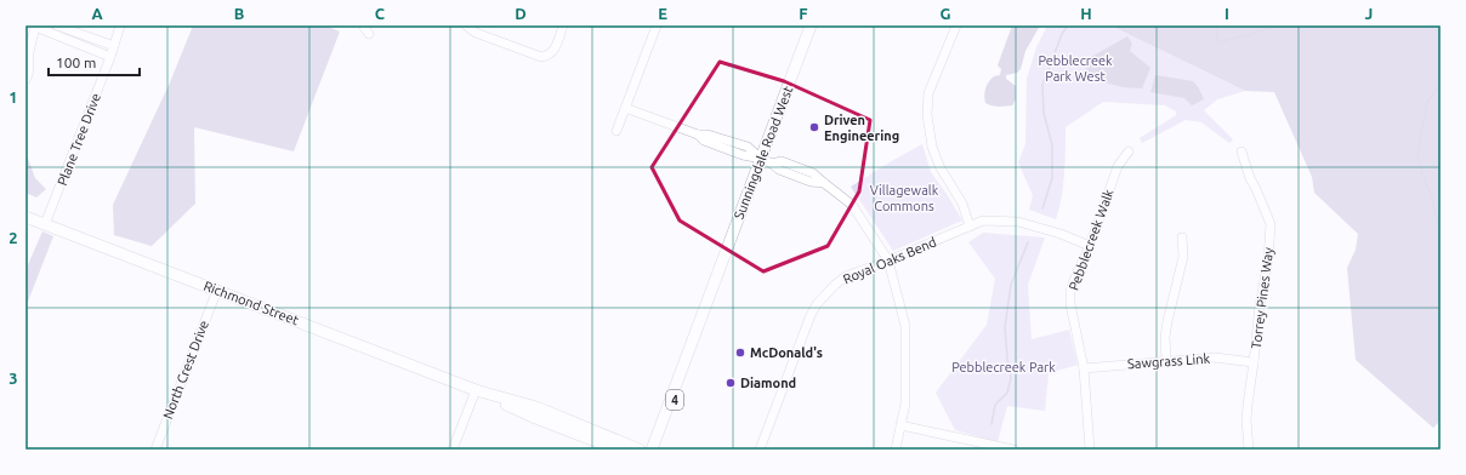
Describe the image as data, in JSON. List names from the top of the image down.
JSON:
{
  "streets": {
    "main road": ["Sunningdale Road West", "Richmond Street", "4"],
    "street": [
      "Plane Tree Drive",
      "Pebblecreek Walk",
      "Royal Oaks Bend",
      "Torrey Pines Way",
      "Sawgrass Link",
      "North Crest Drive"
    ]
  },
  "crossings": [
    ["Plane Tree Drive", "Richmond Street"],
    ["Pebblecreek Walk", "Royal Oaks Bend"],
    ["Pebblecreek Walk", "Sawgrass Link"],
    ["Torrey Pines Way", "Sawgrass Link"],
    ["Richmond Street", "North Crest Drive"]
  ],
  "parks": ["Pebblecreek Park West", "Villagewalk Commons", "Pebblecreek Park"],
  "places": ["Driven Engineering", "McDonald's", "Diamond"],
  "scale_bar": "100 m",
  "grid": {
    "columns": [
      "A",
      "B",
      "C",
      "D",
      "E",
      "F",
      "G",
      "H",
      "I",
      "J"
    ],
    "rows": ["1", "2", "3"]
  }
}
